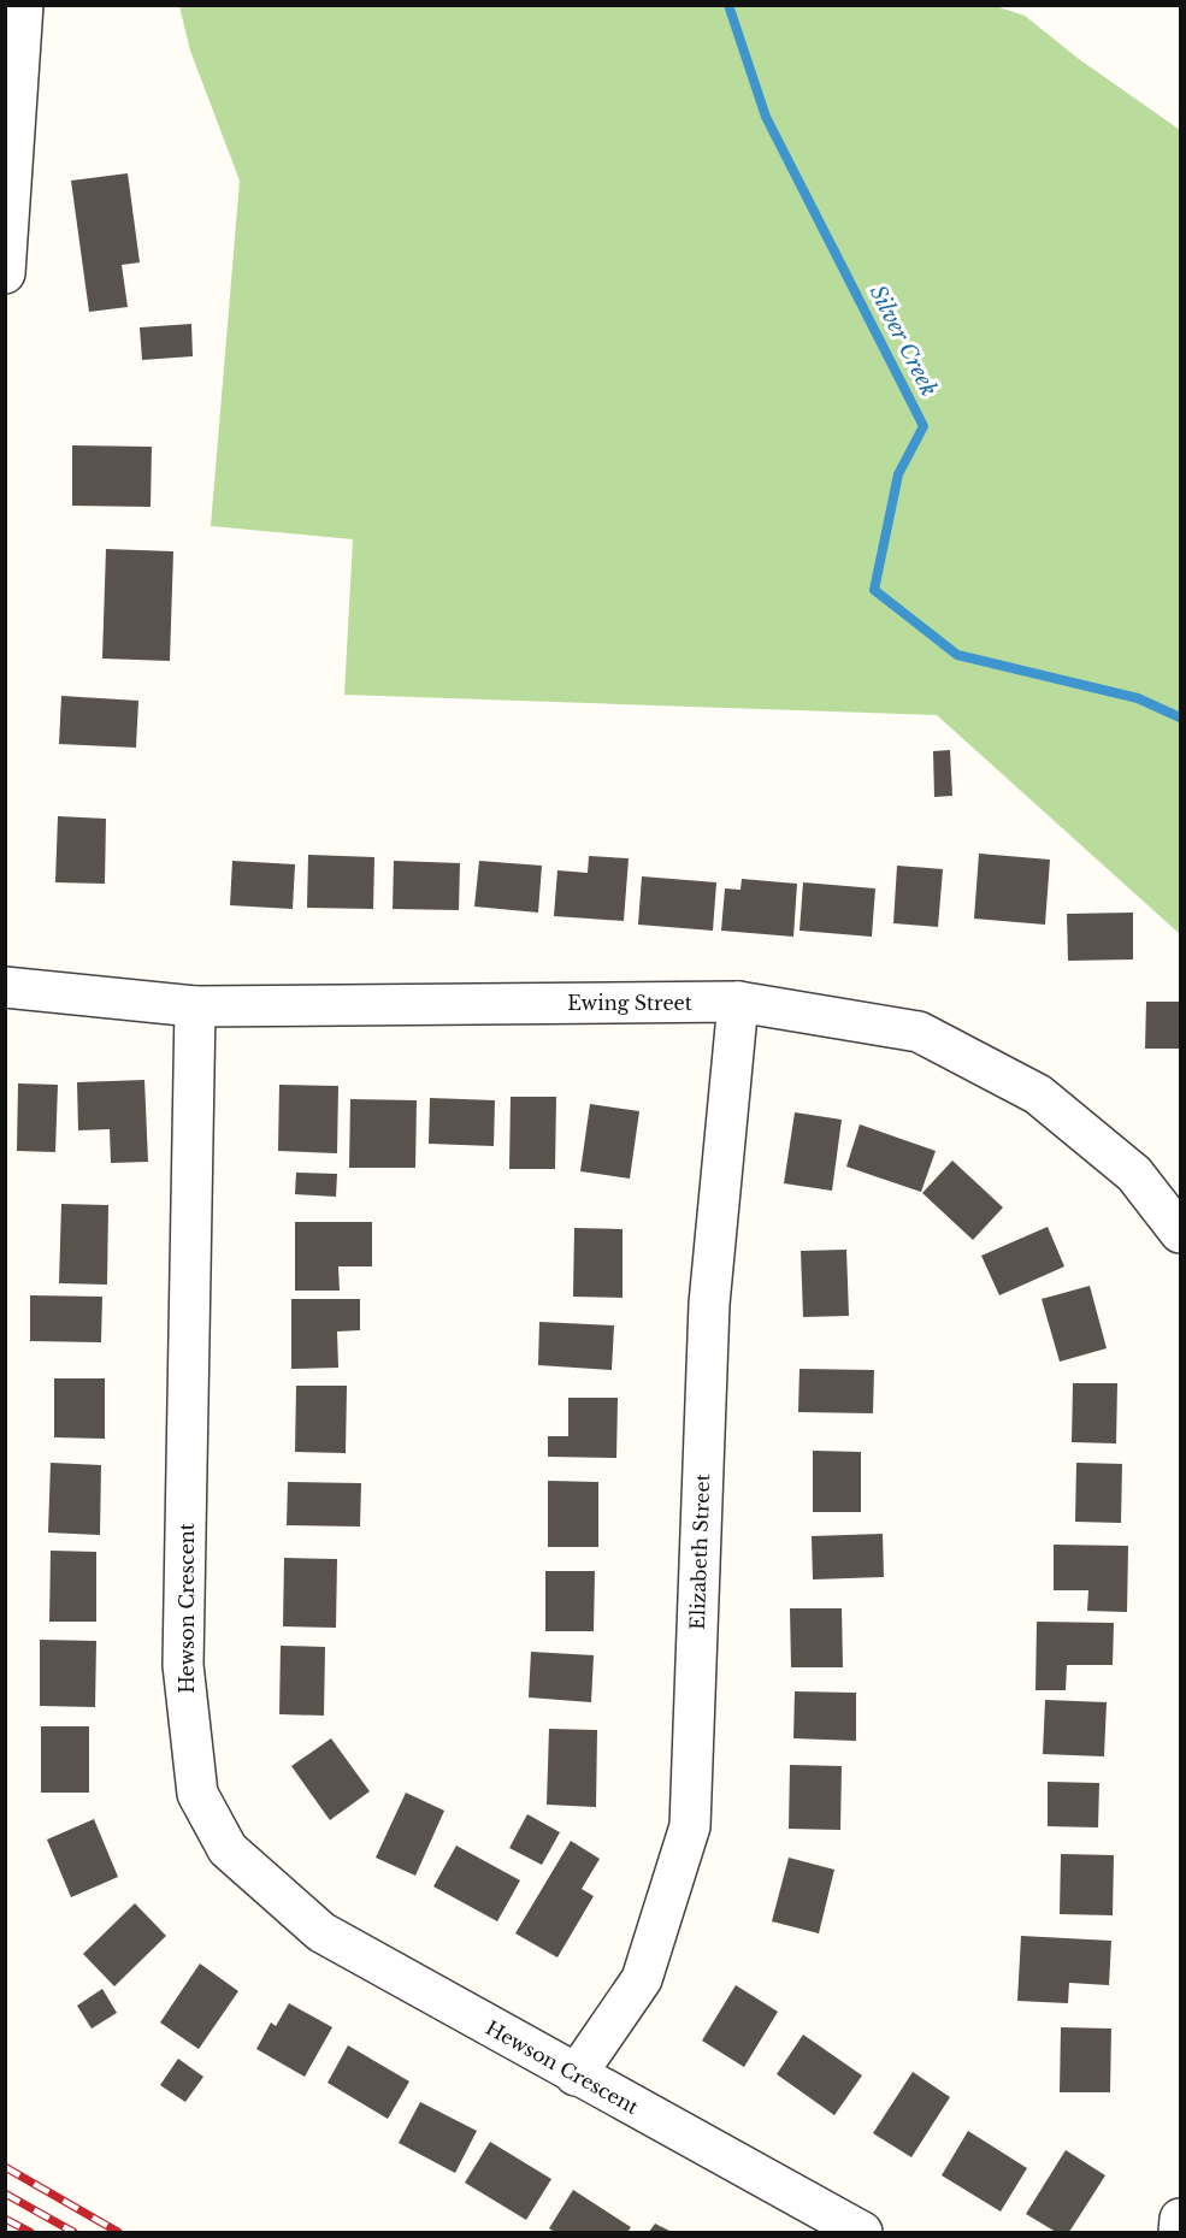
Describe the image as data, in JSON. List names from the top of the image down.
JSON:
{
  "streets": {
    "street": ["Ewing Street", "Elizabeth Street", "Hewson Crescent"]
  },
  "crossings": [
    ["Ewing Street", "Elizabeth Street"],
    ["Ewing Street", "Hewson Crescent"],
    ["Elizabeth Street", "Hewson Crescent"]
  ],
  "water": ["Silver Creek"]
}
